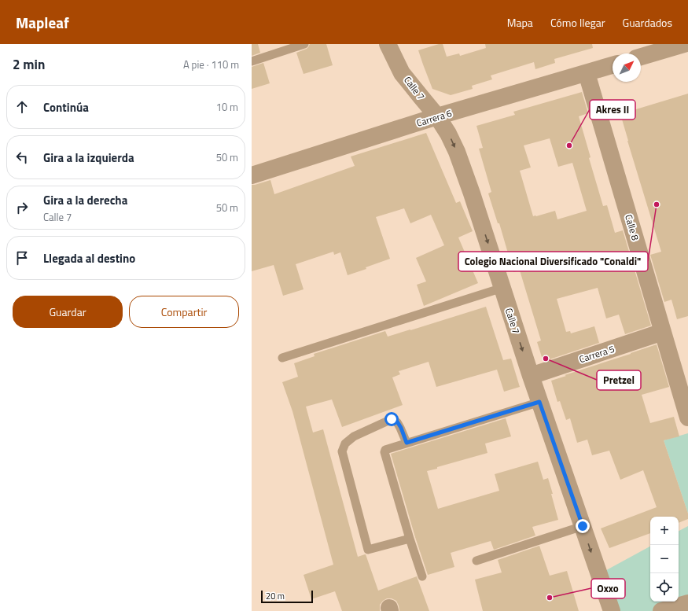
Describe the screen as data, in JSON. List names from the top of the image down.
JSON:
{
  "streets": {
    "street": [
      "Calle 7",
      "Carrera 6",
      "Calle 8",
      "Carrera 5"
    ]
  },
  "crossings": [
    ["Calle 7", "Carrera 6"],
    ["Calle 7", "Carrera 5"],
    ["Carrera 6", "Calle 8"],
    ["Calle 8", "Carrera 5"]
  ],
  "one_way": ["Calle 7"],
  "places": [
    "Akres II",
    "Colegio Nacional Diversificado \"Conaldi\"",
    "Pretzel",
    "Oxxo"
  ],
  "scale_bar": "20 m",
  "north": "top right",
  "page": {
    "header": "Mapleaf",
    "nav": ["Mapa", "Cómo llegar", "Guardados"],
    "heading": ["2 min", "A pie · 110 m"],
    "list": [
      ["Continúa", "10 m"],
      ["Gira a la izquierda", "50 m"],
      ["Gira a la derecha", "Calle 7", "50 m"],
      "Llegada al destino"
    ],
    "buttons": ["Guardar", "Compartir"],
    "map_buttons": ["+", "−"],
    "scale": "20 m"
  }
}
